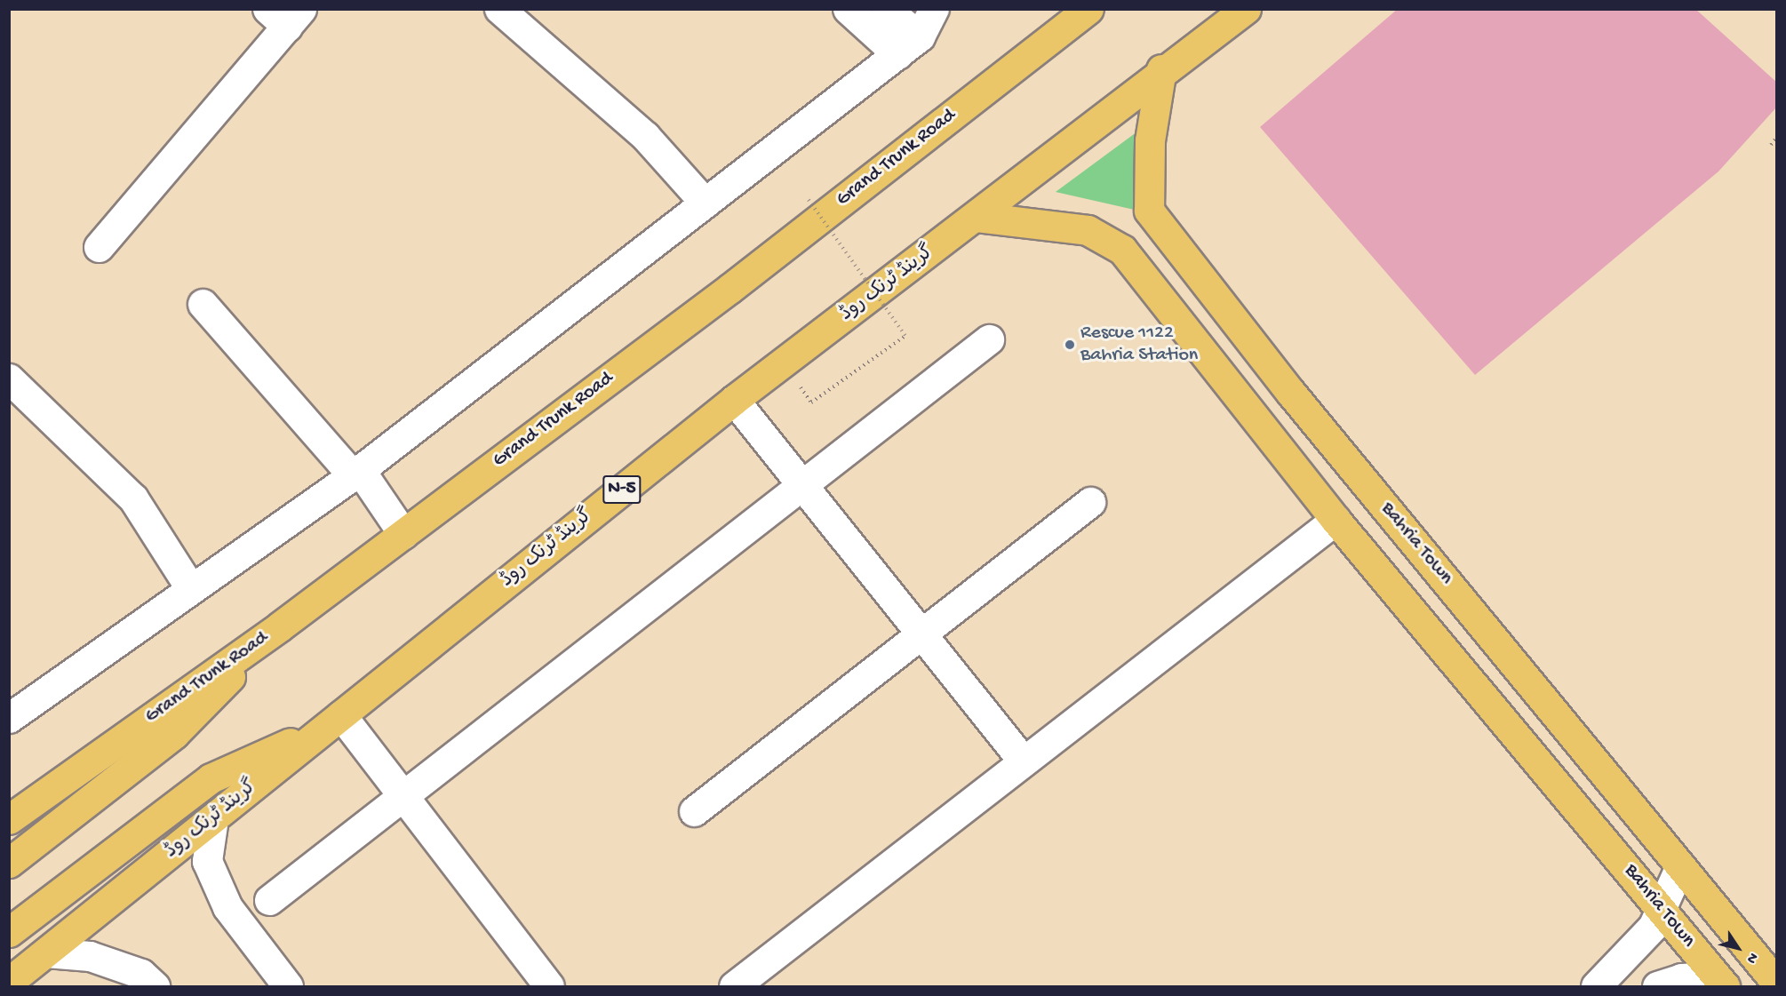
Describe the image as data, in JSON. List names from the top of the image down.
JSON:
{
  "streets": {
    "main road": [
      "Grand Trunk Road",
      "گرینڈ ٹرنک روڈ",
      "N-5",
      "Bahria Town"
    ]
  },
  "crossings": [
    ["گرینڈ ٹرنک روڈ", "Bahria Town"]
  ],
  "places": ["Rescue 1122 Bahria Station"],
  "north": "bottom right"
}
